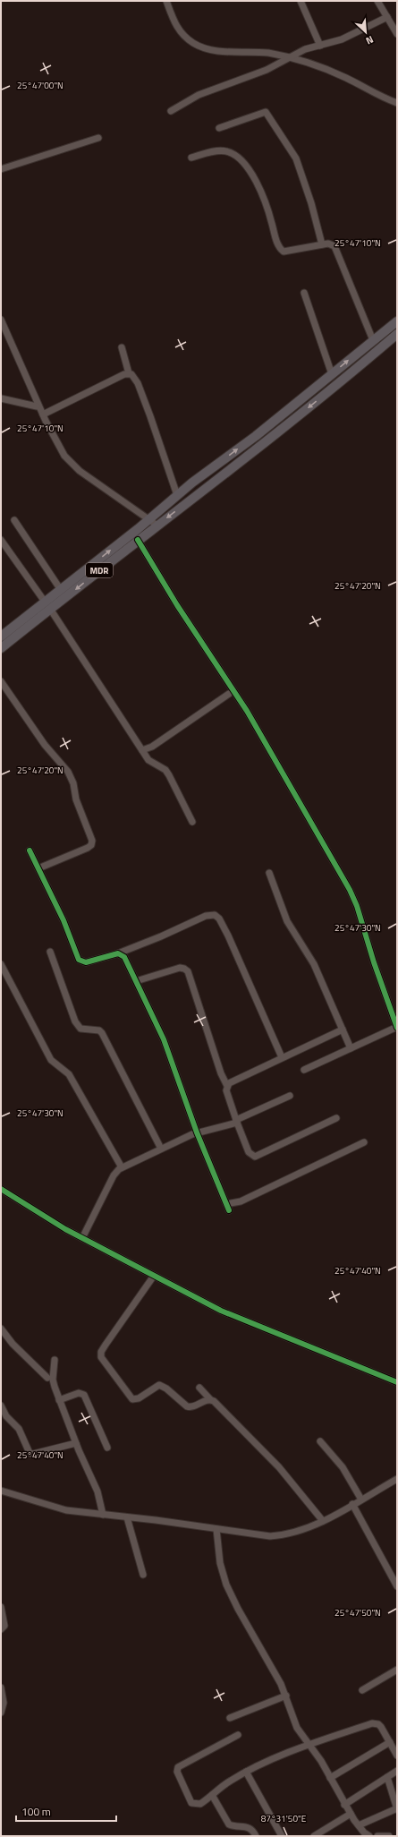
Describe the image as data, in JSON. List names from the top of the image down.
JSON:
{
  "streets": {
    "main road": ["MDR"]
  },
  "scale_bar": "100 m",
  "north": "bottom right",
  "coordinates": [
    "25°47'00\"N",
    "25°47'10\"N",
    "25°47'20\"N",
    "25°47'30\"N",
    "25°47'40\"N",
    "25°47'50\"N",
    "87°31'50\"E"
  ]
}
